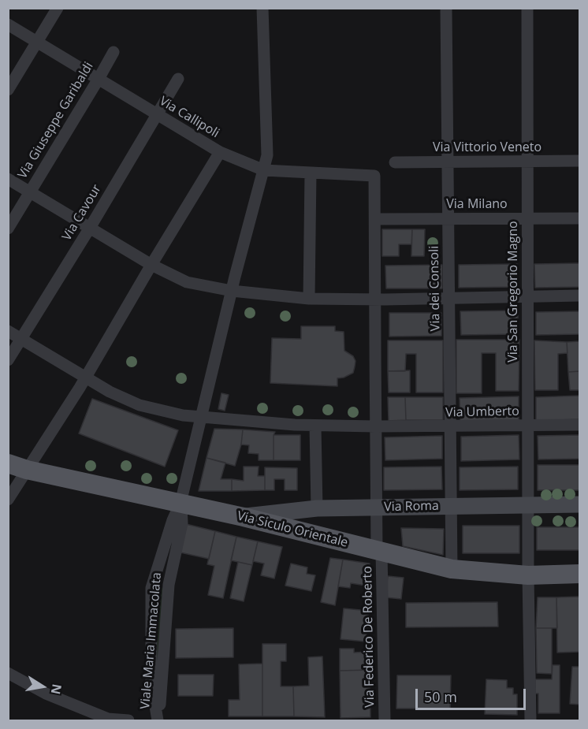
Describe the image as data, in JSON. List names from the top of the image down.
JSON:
{
  "streets": {
    "main road": ["Via Siculo Orientale"],
    "street": [
      "Via Callipoli",
      "Via Giuseppe Garibaldi",
      "Via Vittorio Veneto",
      "Via Milano",
      "Via Cavour",
      "Via dei Consoli",
      "Via San Gregorio Magno",
      "Via Umberto",
      "Via Roma",
      "Via Federico De Roberto",
      "Viale Maria Immacolata"
    ]
  },
  "crossings": [
    ["Via Callipoli", "Via Giuseppe Garibaldi"],
    ["Via Callipoli", "Via Cavour"],
    ["Via Callipoli", "Via Federico De Roberto"],
    ["Via Vittorio Veneto", "Via dei Consoli"],
    ["Via Vittorio Veneto", "Via San Gregorio Magno"],
    ["Via Milano", "Via dei Consoli"],
    ["Via Milano", "Via San Gregorio Magno"],
    ["Via Milano", "Via Federico De Roberto"],
    ["Via dei Consoli", "Via Umberto"],
    ["Via dei Consoli", "Via Roma"],
    ["Via dei Consoli", "Via Siculo Orientale"],
    ["Via San Gregorio Magno", "Via Umberto"],
    ["Via San Gregorio Magno", "Via Roma"],
    ["Via San Gregorio Magno", "Via Siculo Orientale"],
    ["Via Umberto", "Via Federico De Roberto"],
    ["Via Roma", "Via Siculo Orientale"],
    ["Via Roma", "Via Federico De Roberto"],
    ["Via Siculo Orientale", "Via Federico De Roberto"],
    ["Via Siculo Orientale", "Viale Maria Immacolata"]
  ],
  "scale_bar": "50 m",
  "north": "right"
}
